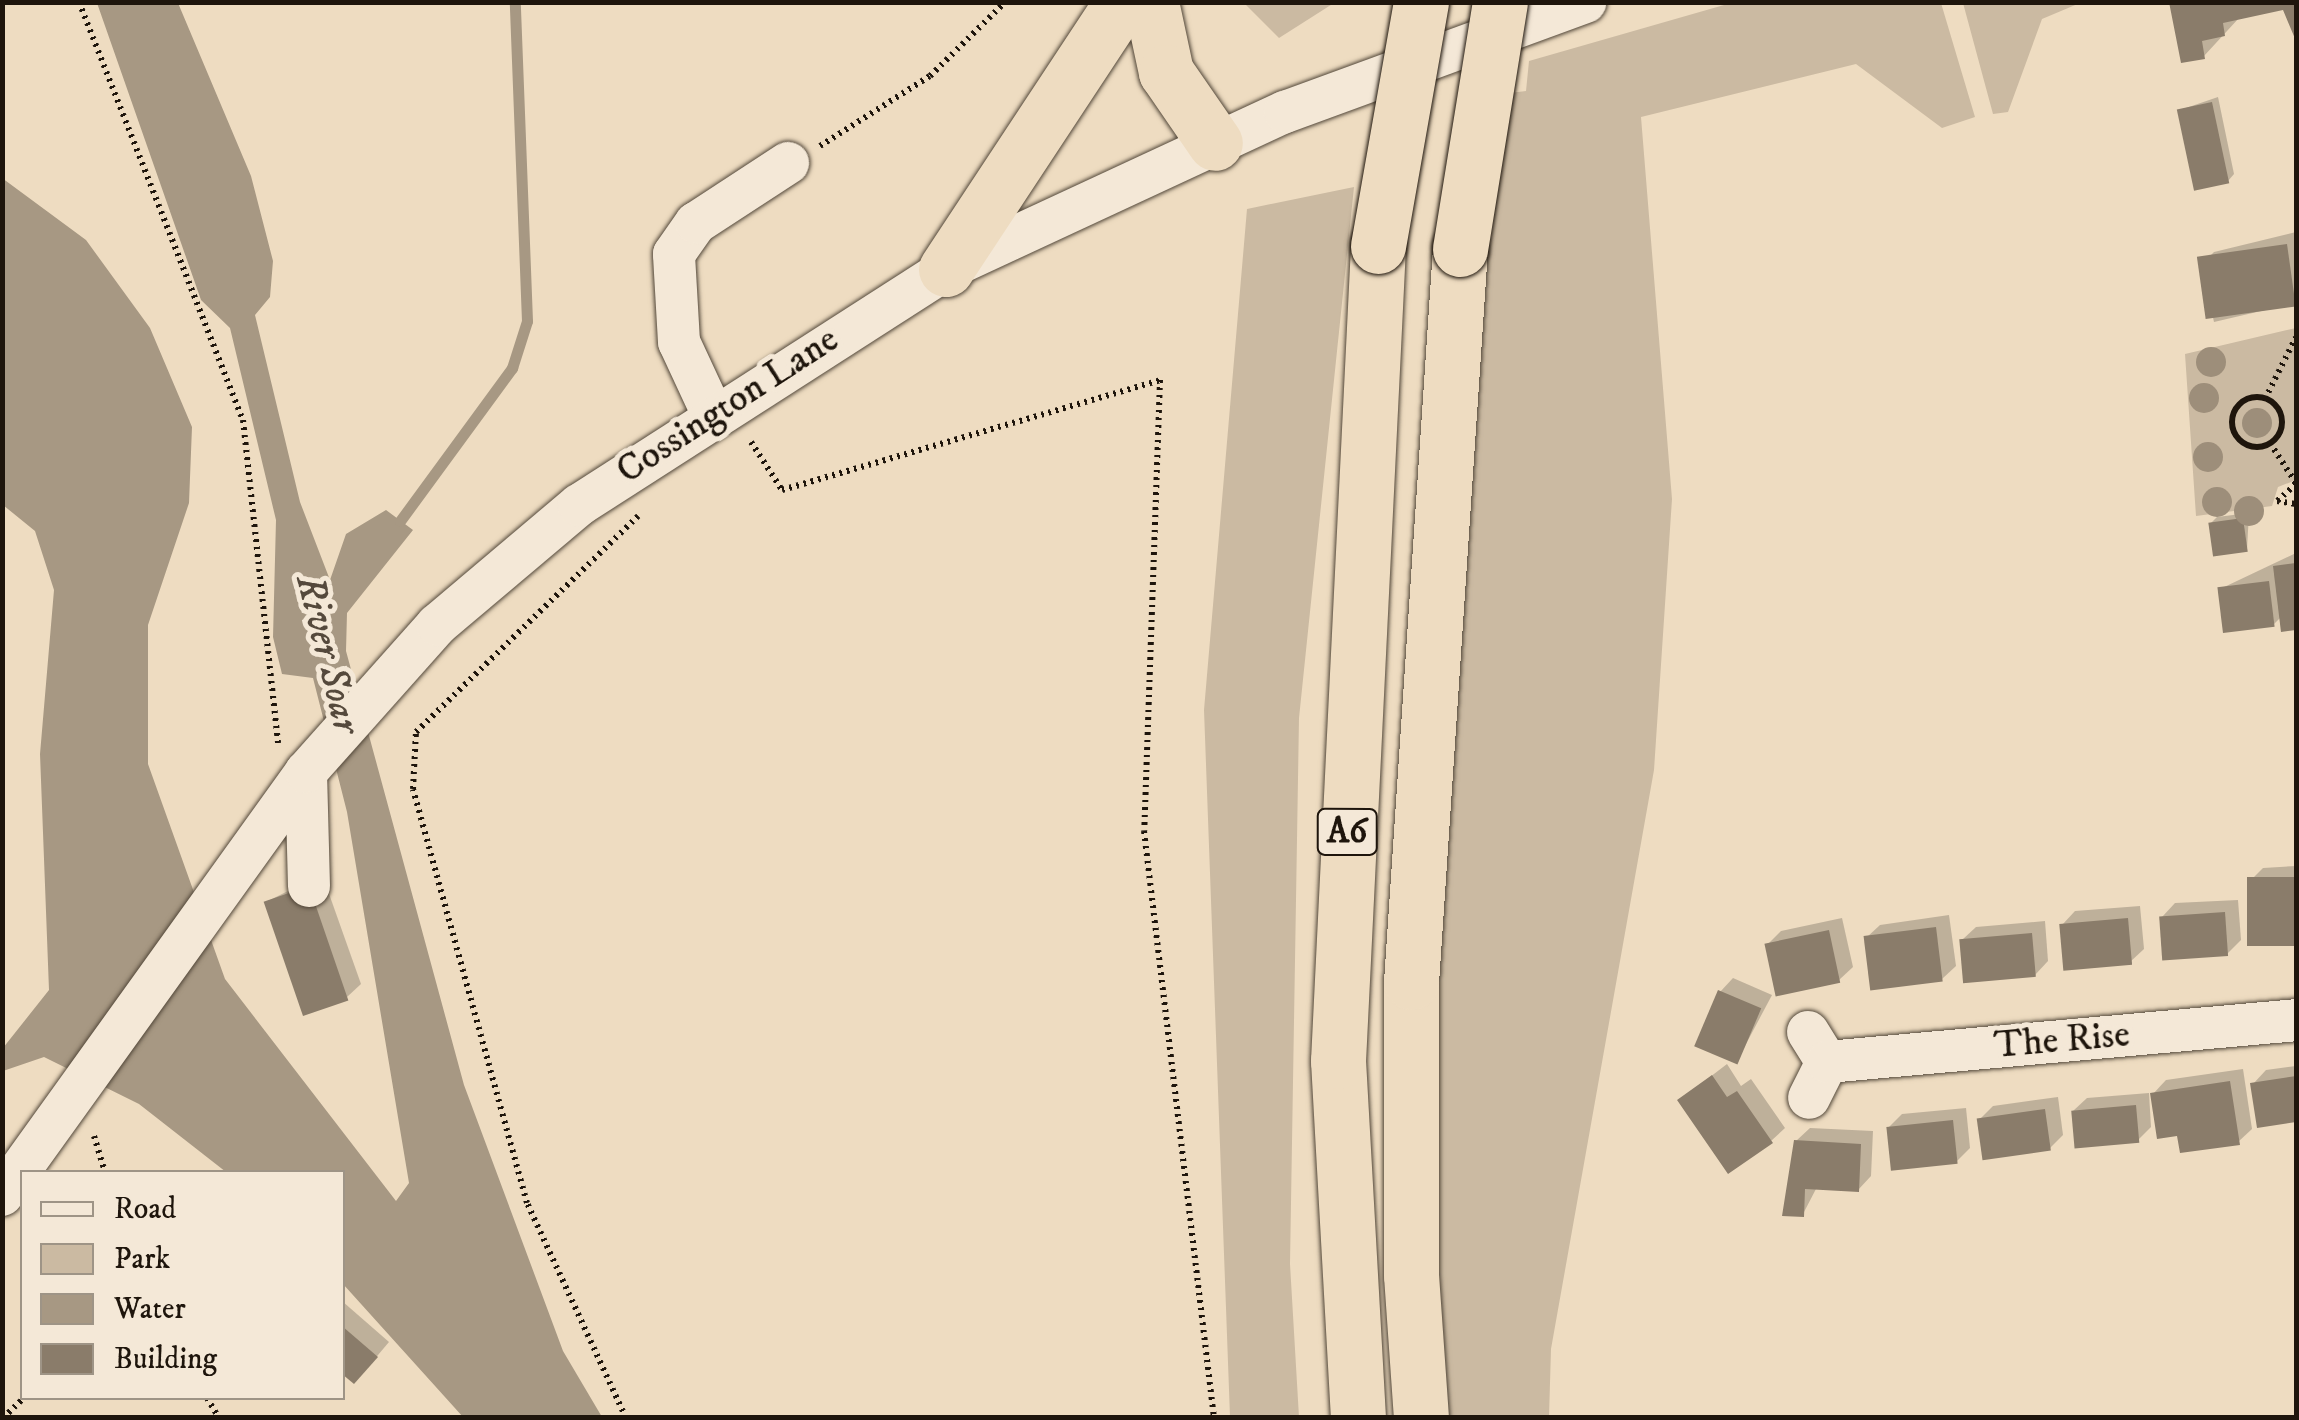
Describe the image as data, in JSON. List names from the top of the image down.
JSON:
{
  "streets": {
    "highway": ["A6"],
    "street": ["Cossington Lane", "The Rise"]
  },
  "water": ["River Soar"],
  "legend": [
    "Road",
    "Park",
    "Water",
    "Building"
  ]
}
